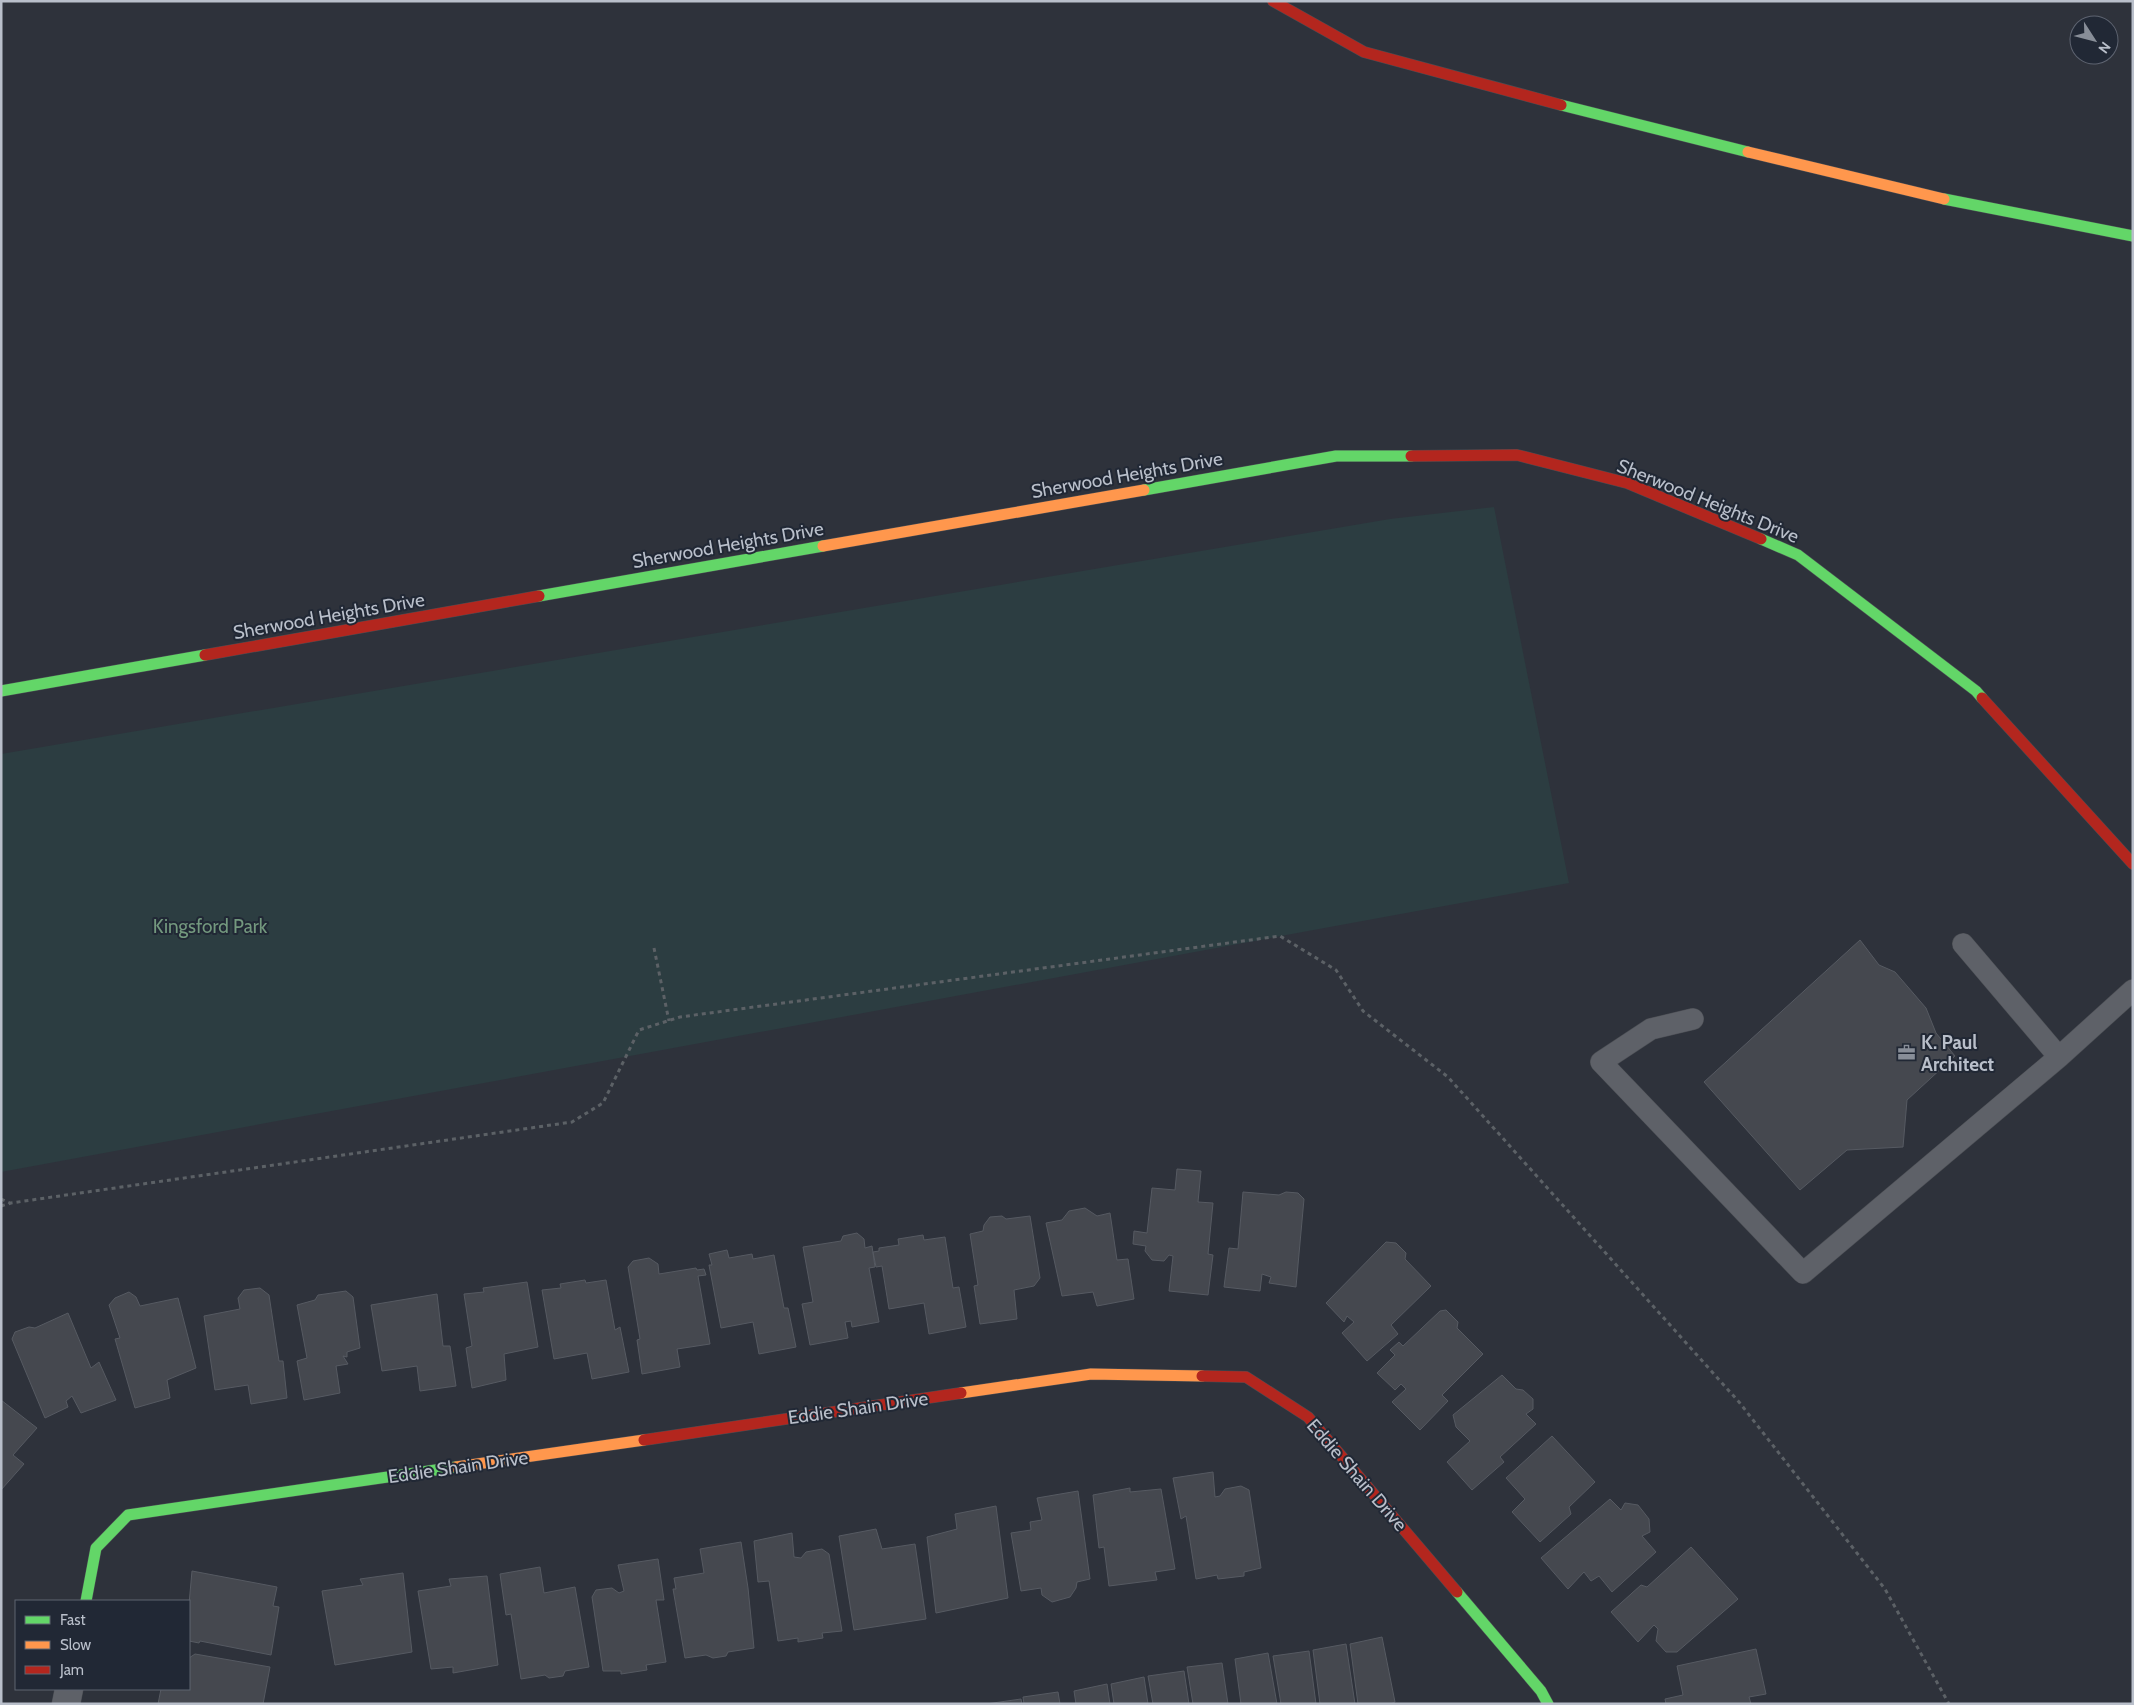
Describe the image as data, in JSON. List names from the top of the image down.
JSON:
{
  "streets": {
    "main road": ["Sherwood Heights Drive", "Eddie Shain Drive"]
  },
  "parks": ["Kingsford Park"],
  "places": {
    "office": ["K. Paul Architect"]
  },
  "legend": ["Fast", "Slow", "Jam"],
  "north": "bottom right"
}
